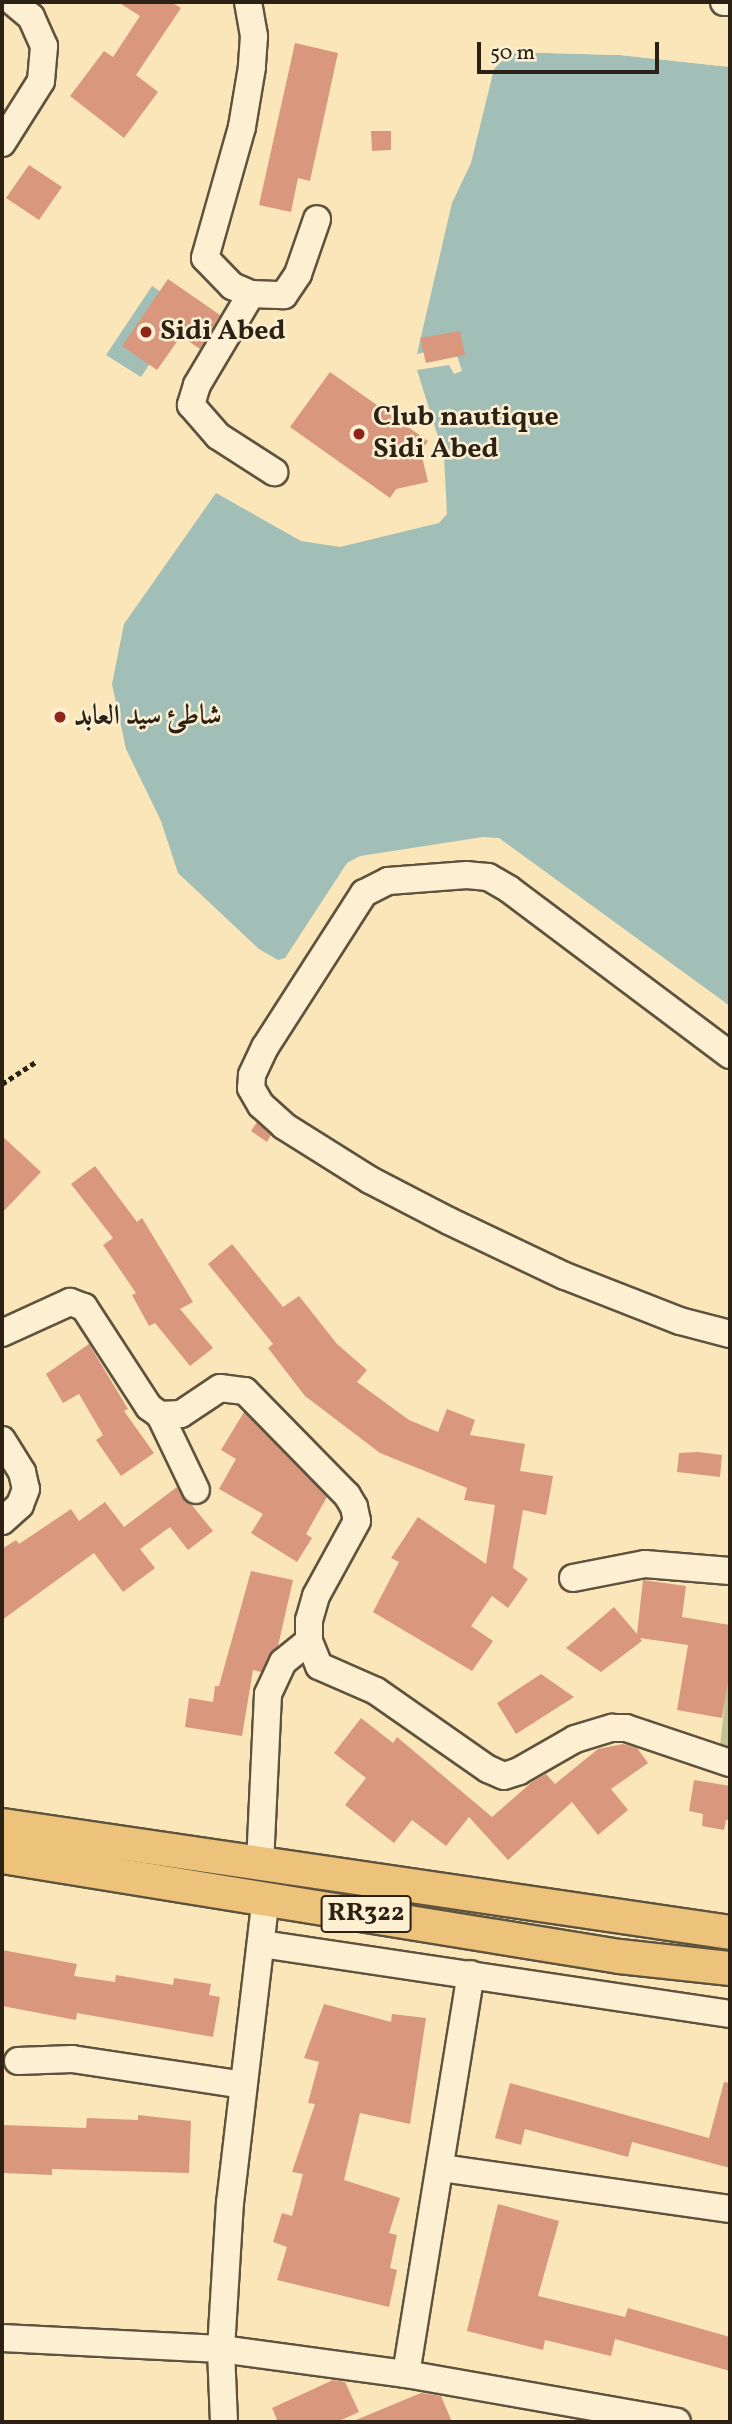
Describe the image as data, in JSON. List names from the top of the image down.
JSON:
{
  "streets": {
    "main road": ["RR322"]
  },
  "places": ["Sidi Abed", "Club nautique Sidi Abed", "شاطئ سيد العابد"],
  "scale_bar": "50 m"
}
